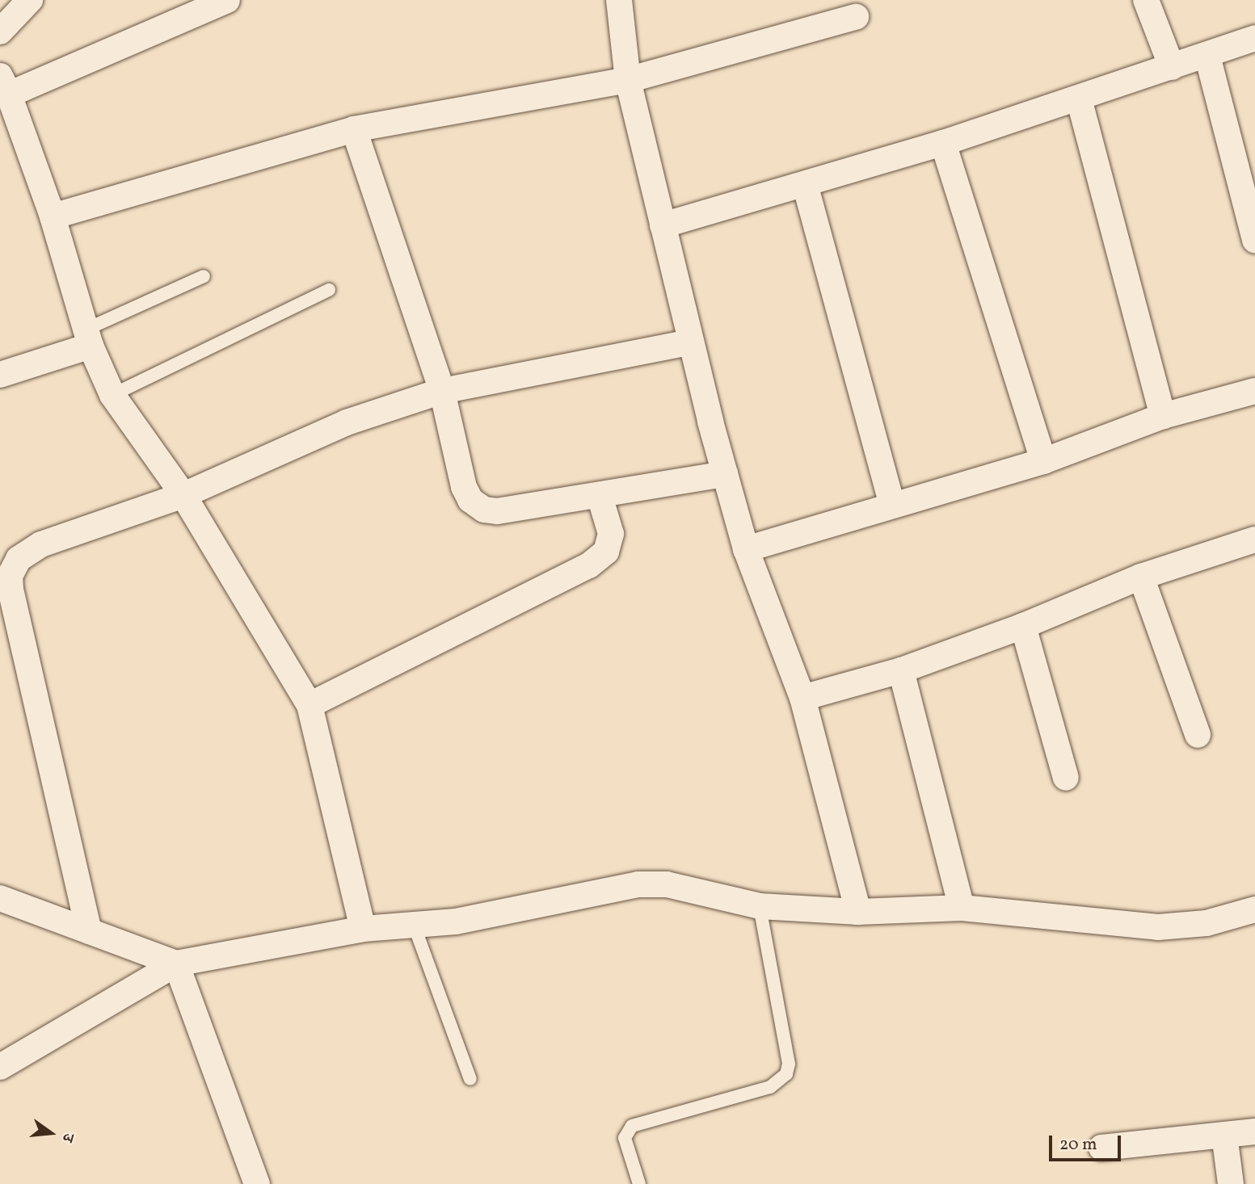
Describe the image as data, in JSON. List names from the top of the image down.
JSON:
{
  "scale_bar": "20 m",
  "north": "right"
}
